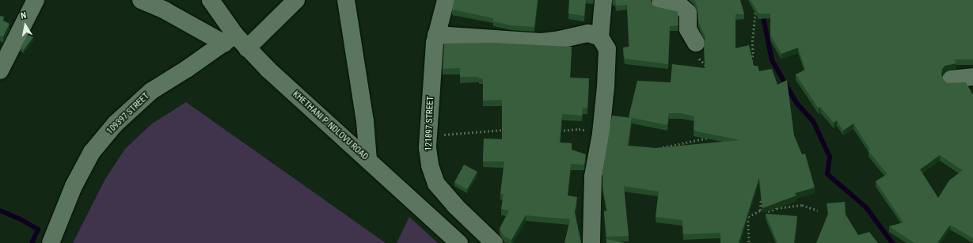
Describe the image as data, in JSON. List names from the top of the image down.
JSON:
{
  "streets": {
    "street": ["109397 STREET", "121897 STREET", "KHETHANI P. NDLOVU ROAD"]
  },
  "crossings": [
    ["109397 STREET", "KHETHANI P. NDLOVU ROAD"]
  ],
  "north": "top"
}
